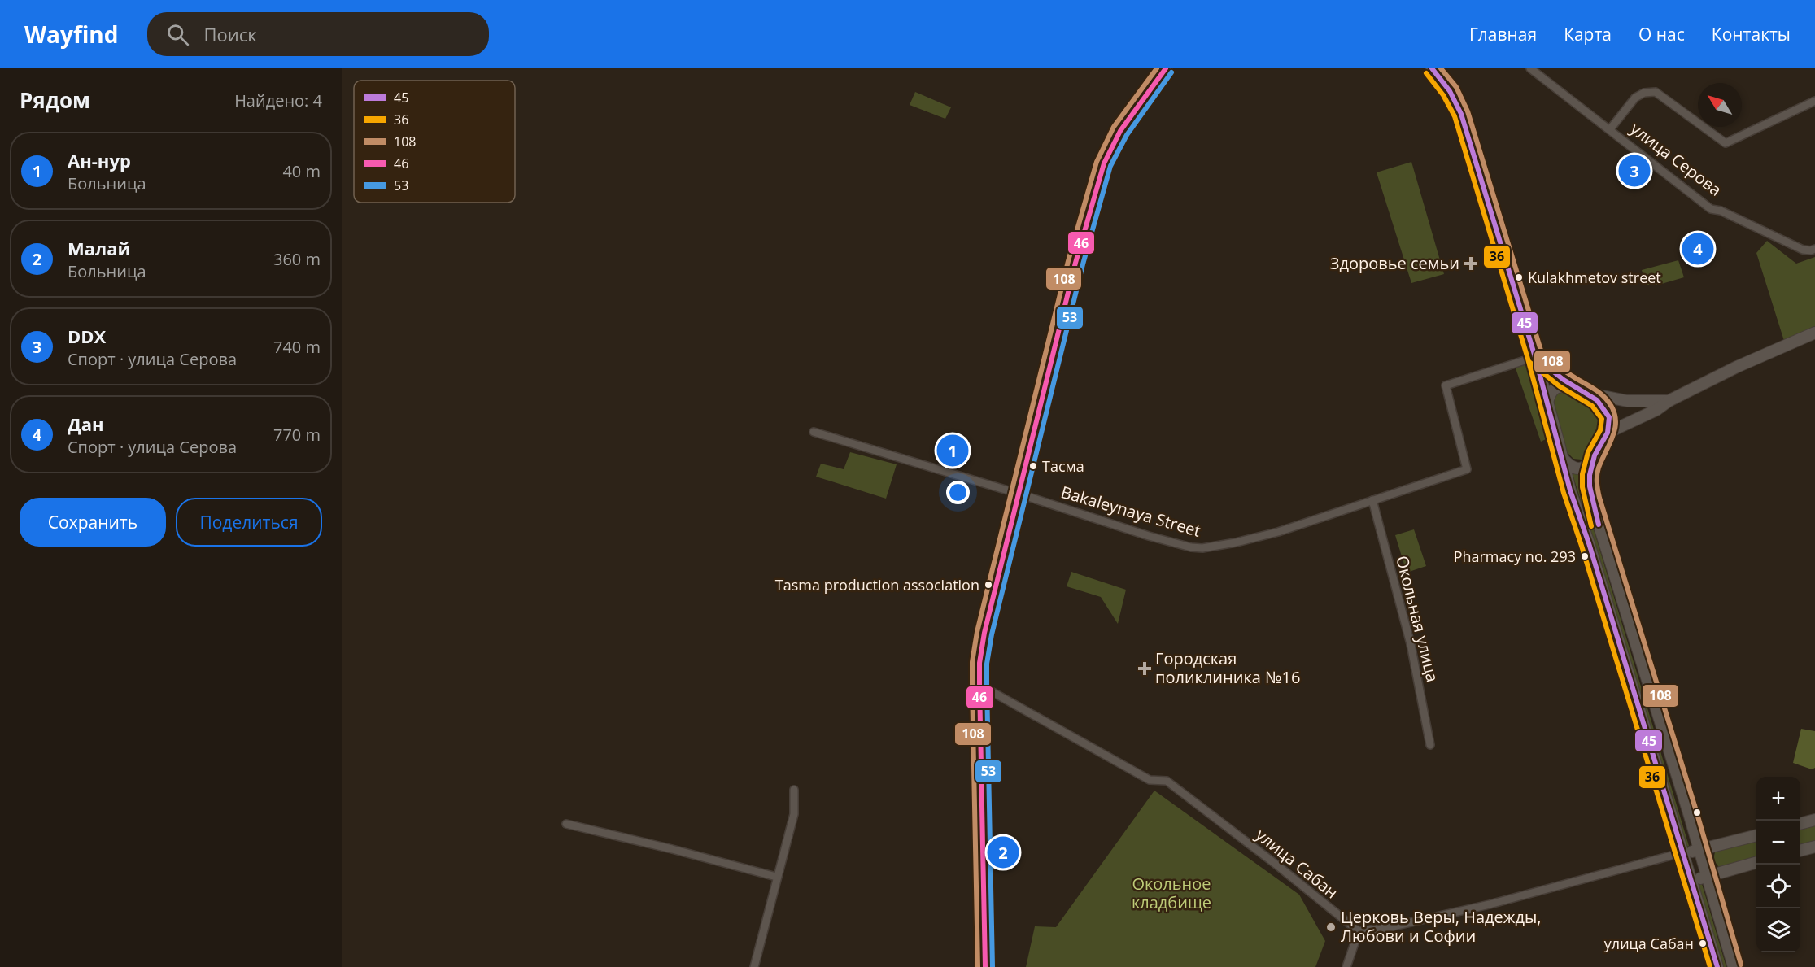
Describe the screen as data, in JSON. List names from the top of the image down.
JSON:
{
  "streets": {
    "street": [
      "улица Серова",
      "Bakaleynaya Street",
      "Окольная улица",
      "улица Сабан"
    ]
  },
  "crossings": [
    ["Bakaleynaya Street", "Окольная улица"]
  ],
  "parks": ["Окольное кладбище"],
  "places": {
    "health": ["Здоровье семьи", "Городская поликлиника №16"],
    "other": [
      "Kulakhmetov street",
      "Тасма",
      "Pharmacy no. 293",
      "Tasma production association",
      "Церковь Веры, Надежды, Любови и Софии",
      "улица Сабан"
    ]
  },
  "lines": [
    "transit line 45",
    "transit line 108",
    "transit line 46",
    "transit line 53",
    "transit line 36"
  ],
  "legend": [
    "45",
    "36",
    "108",
    "46",
    "53"
  ],
  "north": "top left",
  "page": {
    "header": "Wayfind",
    "search": "Поиск",
    "nav": [
      "Главная",
      "Карта",
      "О нас",
      "Контакты"
    ],
    "heading": ["Рядом", "Найдено: 4"],
    "list": [
      {
        "mark": "1",
        "name": "Ан-нур",
        "note": "Больница",
        "value": "40 m"
      },
      {
        "mark": "2",
        "name": "Малай",
        "note": "Больница",
        "value": "360 m"
      },
      {
        "mark": "3",
        "name": "DDX",
        "note": "Спорт · улица Серова",
        "value": "740 m"
      },
      {
        "mark": "4",
        "name": "Дан",
        "note": "Спорт · улица Серова",
        "value": "770 m"
      }
    ],
    "pins": [
      "3",
      "4",
      "1",
      "2"
    ],
    "buttons": ["Сохранить", "Поделиться"],
    "map_buttons": ["+", "−"]
  }
}
